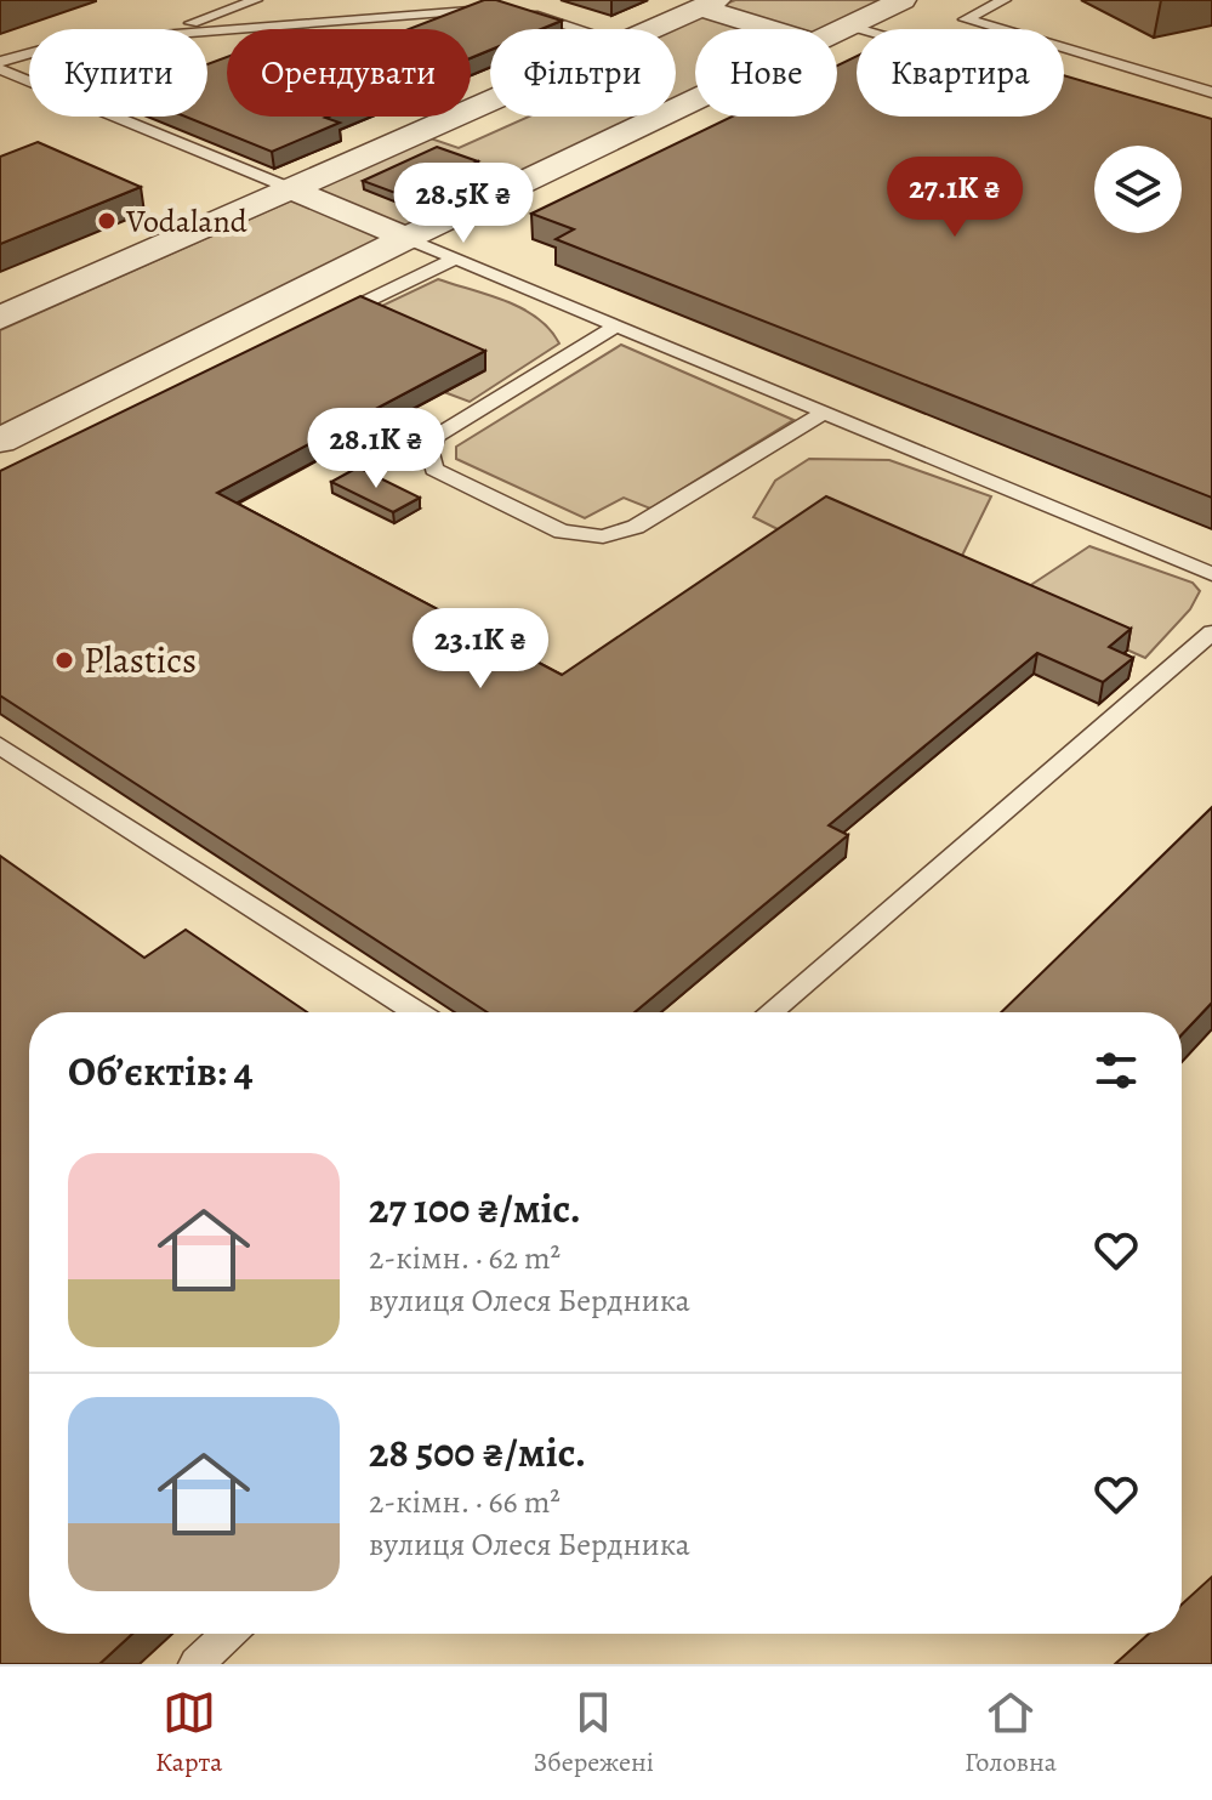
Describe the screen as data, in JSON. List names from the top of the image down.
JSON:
{
  "places": ["Vodaland", "Plastics"],
  "page": {
    "chip": [
      "Купити",
      "Орендувати",
      "Фільтри",
      "Нове",
      "Квартира"
    ],
    "price": [
      "27.1K ₴",
      "28.5K ₴",
      "28.1K ₴",
      "23.1K ₴"
    ],
    "heading": "Об’єктів: 4",
    "list": [
      {
        "name": "27 100 ₴/міс.",
        "note": "2-кімн. · 62 m² · вулиця Олеся Бердника"
      },
      {
        "name": "28 500 ₴/міс.",
        "note": "2-кімн. · 66 m² · вулиця Олеся Бердника"
      }
    ],
    "tabs": ["Карта", "Збережені", "Головна"]
  }
}
